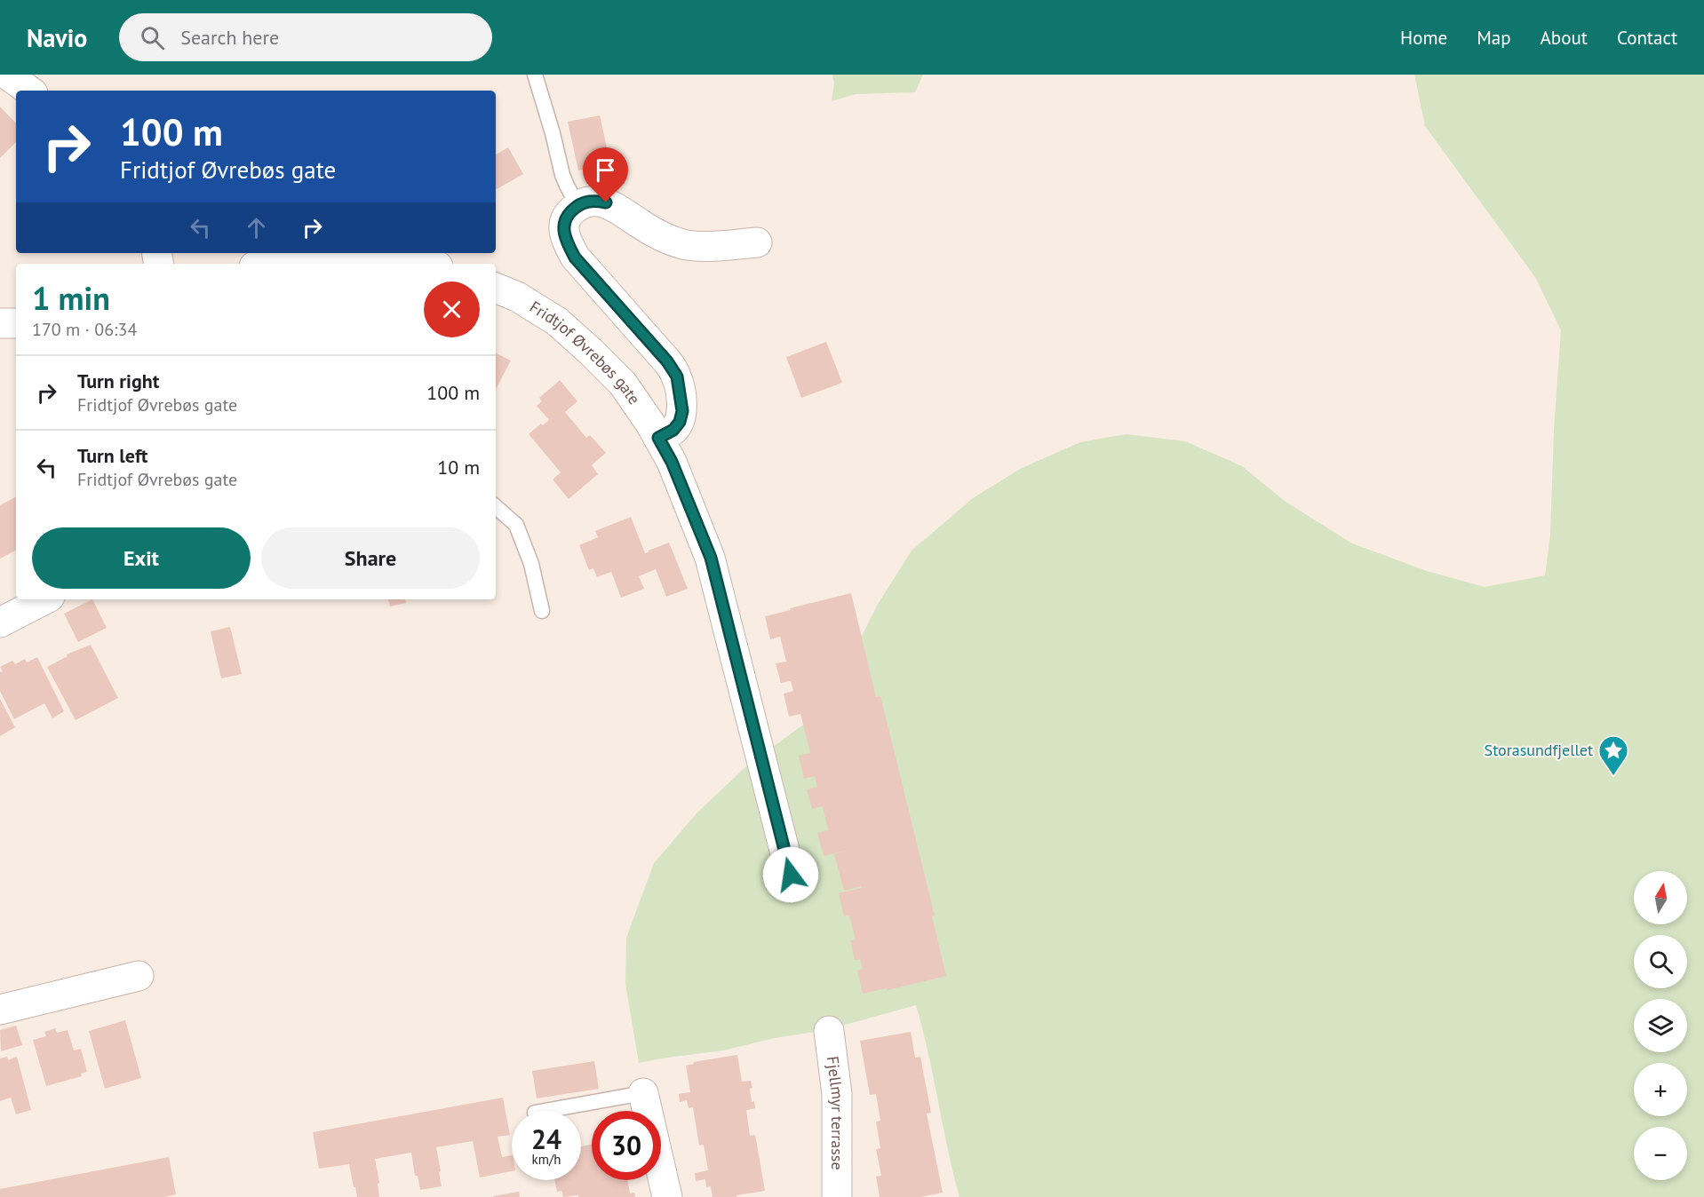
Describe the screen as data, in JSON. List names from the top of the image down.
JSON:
{
  "streets": {
    "street": ["Fridtjof Øvrebøs gate", "Fjellmyr terrasse"]
  },
  "places": {
    "place": ["Storasundfjellet"]
  },
  "north": "top",
  "page": {
    "header": "Navio",
    "search": "Search here",
    "nav": [
      "Home",
      "Map",
      "About",
      "Contact"
    ],
    "turn": ["100 m", "Fridtjof Øvrebøs gate"],
    "heading": ["1 min", "170 m · 06:34"],
    "list": [
      {
        "name": "Turn right",
        "note": "Fridtjof Øvrebøs gate",
        "value": "100 m"
      },
      {
        "name": "Turn left",
        "note": "Fridtjof Øvrebøs gate",
        "value": "10 m"
      }
    ],
    "buttons": ["Exit", "Share"],
    "map_buttons": ["+", "−"],
    "speed": "24 km/h",
    "limit": "30"
  }
}
